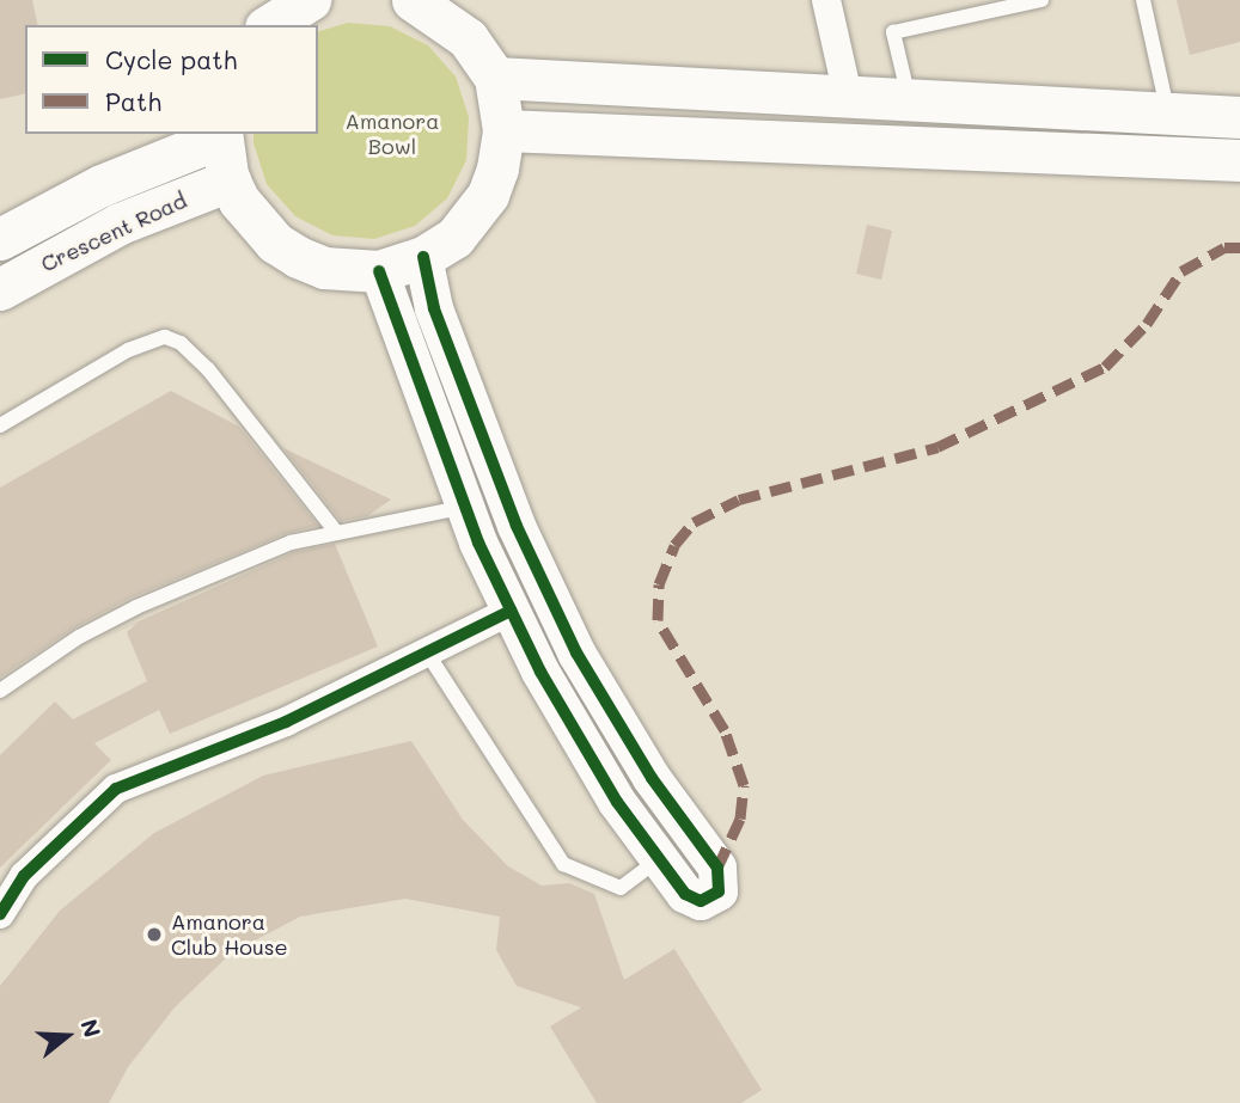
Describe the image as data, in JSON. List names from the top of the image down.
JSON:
{
  "streets": {
    "main road": ["Crescent Road"]
  },
  "parks": ["Amanora Bowl"],
  "places": ["Amanora Club House"],
  "legend": ["Cycle path", "Path"],
  "north": "right"
}
